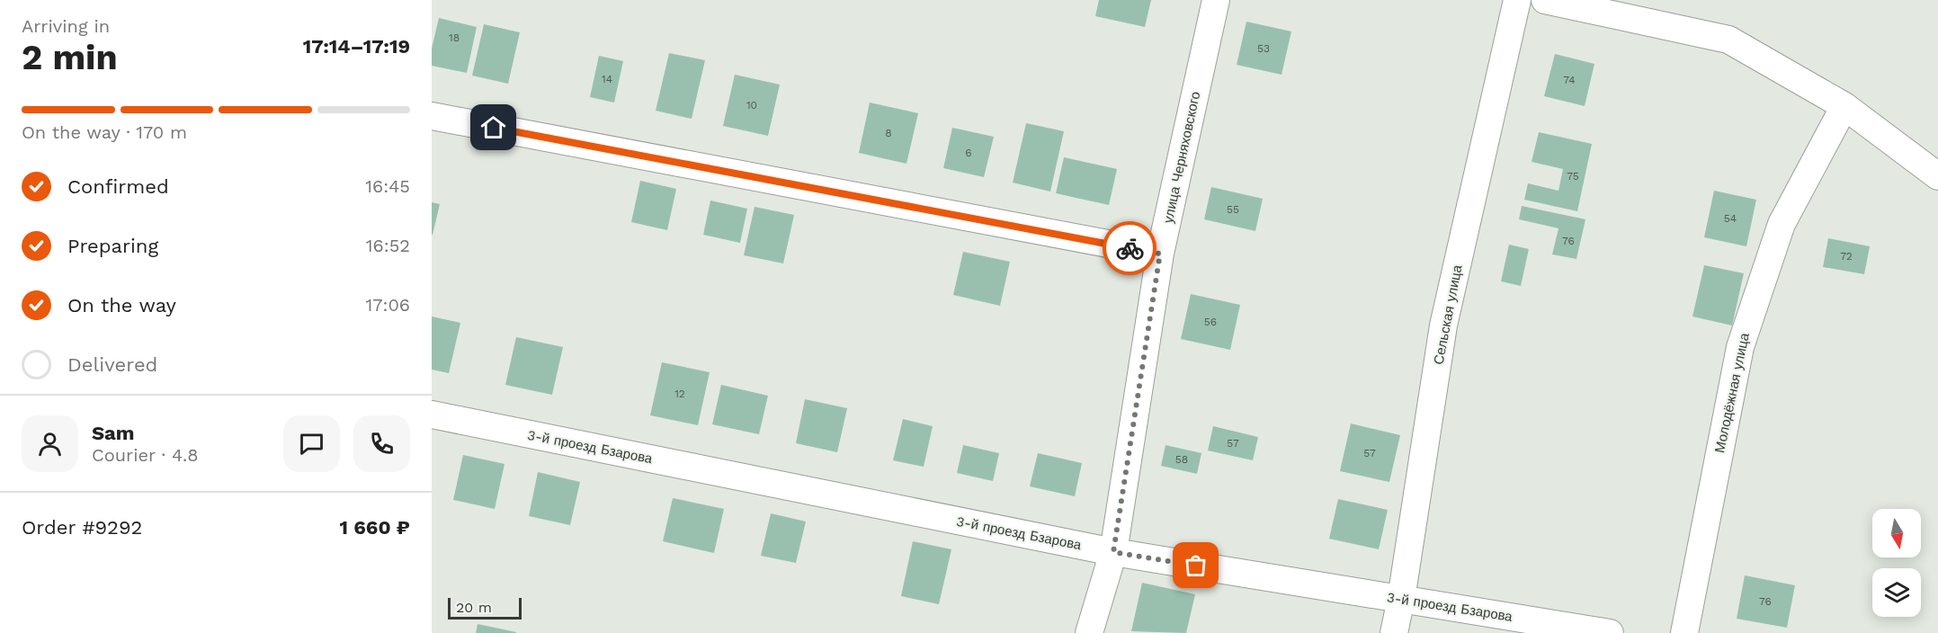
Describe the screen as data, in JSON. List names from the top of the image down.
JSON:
{
  "streets": {
    "street": [
      "улица Черняховского",
      "Сельская улица",
      "Молодёжная улица",
      "3-й проезд Бзарова"
    ]
  },
  "crossings": [
    ["улица Черняховского", "3-й проезд Бзарова"],
    ["Сельская улица", "3-й проезд Бзарова"]
  ],
  "house_numbers": [
    "18",
    "53",
    "14",
    "74",
    "10",
    "8",
    "6",
    "75",
    "55",
    "54",
    "76",
    "72",
    "56",
    "12",
    "57",
    "57",
    "58",
    "76"
  ],
  "scale_bar": "20 m",
  "north": "bottom",
  "page": {
    "heading": ["2 min", "Arriving in", "17:14–17:19"],
    "panel": [
      "Sam",
      "Courier · 4.8",
      "Order #9292",
      "1 660 ₽"
    ],
    "bar": "On the way · 170 m",
    "list": [
      ["Confirmed", "16:45"],
      ["Preparing", "16:52"],
      ["On the way", "17:06"],
      "Delivered"
    ],
    "scale": "20 m"
  }
}
